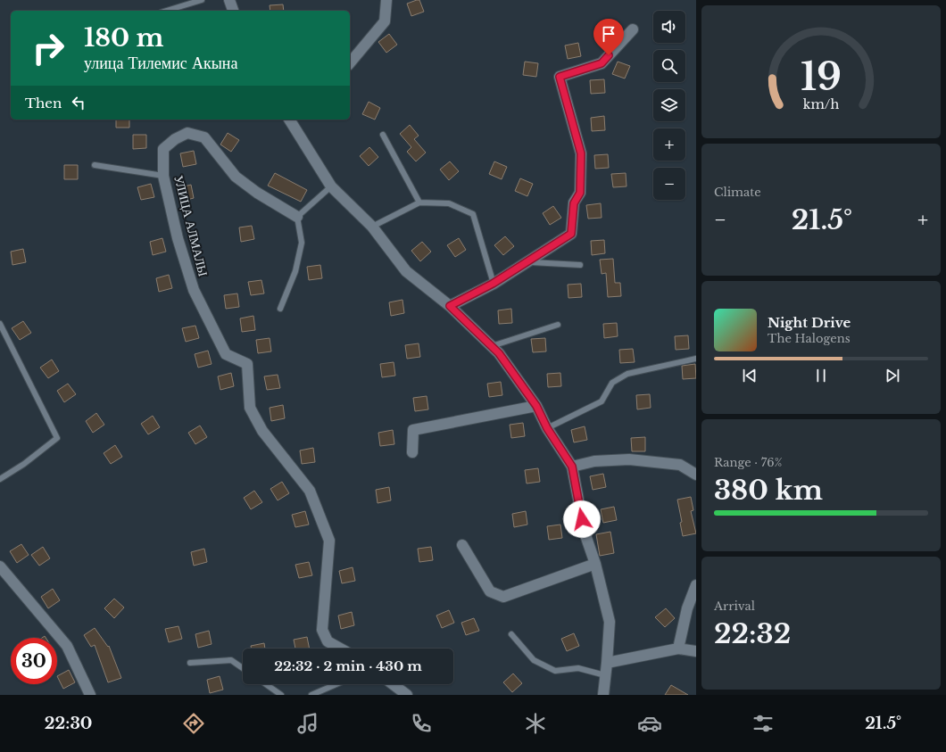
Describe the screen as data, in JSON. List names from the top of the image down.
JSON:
{
  "streets": {
    "street": ["УЛИЦА АЛМАЛЫ"]
  },
  "page": {
    "map_buttons": ["+", "−"],
    "turn": ["180 m", "улица Тилемис Акына"],
    "then": "Then",
    "tile": [
      "Climate",
      ["Range · 76%", "380 km"],
      ["Arrival", "22:32"]
    ],
    "heat": ["−", "21.5°", "+"],
    "song": ["Night Drive", "The Halogens"],
    "limit": "30",
    "trip": "22:32 · 2 min · 430 m",
    "tabs": ["22:30", "21.5°"],
    "gauge": ["19", "km/h"]
  }
}
